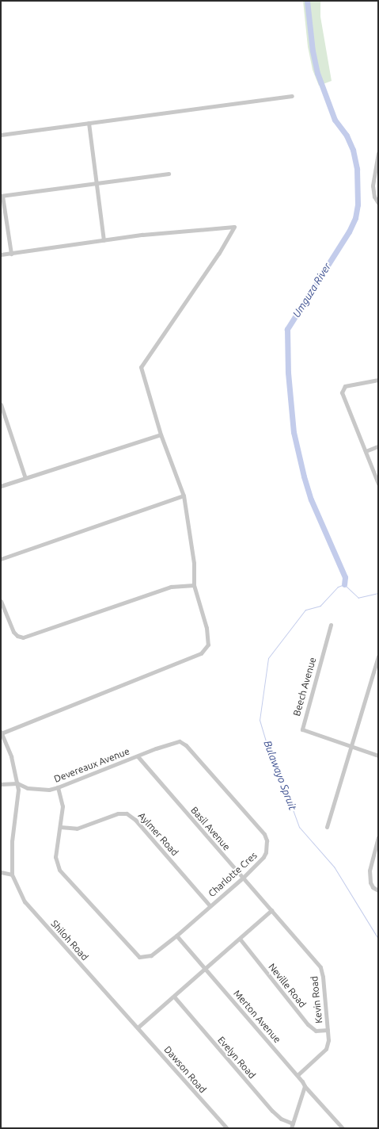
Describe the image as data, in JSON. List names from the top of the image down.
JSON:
{
  "streets": {
    "street": [
      "Beech Avenue",
      "Devereaux Avenue",
      "Basil Avenue",
      "Aylmer Road",
      "Charlotte Cres",
      "Shiloh Road",
      "Neville Road",
      "Kevin Road",
      "Merton Avenue",
      "Evelyn Road",
      "Dawson Road"
    ]
  },
  "crossings": [
    ["Devereaux Avenue", "Basil Avenue"],
    ["Devereaux Avenue", "Charlotte Cres"],
    ["Basil Avenue", "Charlotte Cres"],
    ["Basil Avenue", "Kevin Road"],
    ["Aylmer Road", "Charlotte Cres"],
    ["Shiloh Road", "Dawson Road"],
    ["Neville Road", "Kevin Road"],
    ["Kevin Road", "Merton Avenue"]
  ],
  "water": ["Umguza River", "Bulawayo Spruit"]
}
